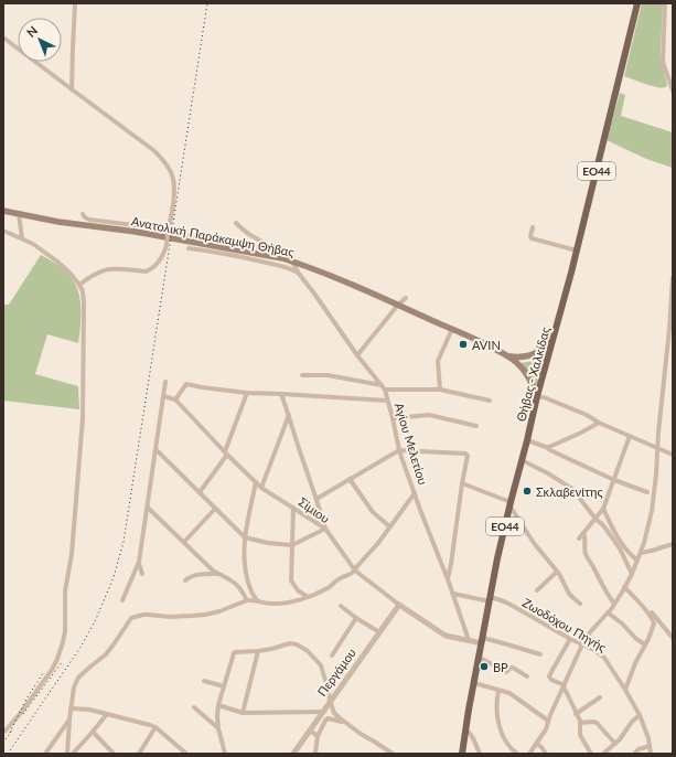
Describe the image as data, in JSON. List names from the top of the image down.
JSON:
{
  "streets": {
    "main road": ["ΕΟ44", "Ανατολική Παράκαμψη Θήβας", "Θήβας - Χαλκίδας"],
    "street": [
      "Αγίου Μελετίου",
      "Σίμιου",
      "Ζωοδόχου Πηγής",
      "Περγάμου"
    ]
  },
  "crossings": [
    ["Ανατολική Παράκαμψη Θήβας", "Θήβας - Χαλκίδας"],
    ["Ανατολική Παράκαμψη Θήβας", "Αγίου Μελετίου"],
    ["Θήβας - Χαλκίδας", "Ζωοδόχου Πηγής"],
    ["Αγίου Μελετίου", "Σίμιου"],
    ["Αγίου Μελετίου", "Ζωοδόχου Πηγής"],
    ["Σίμιου", "Περγάμου"]
  ],
  "places": ["AVIN", "Σκλαβενίτης", "BP"],
  "north": "top left"
}
